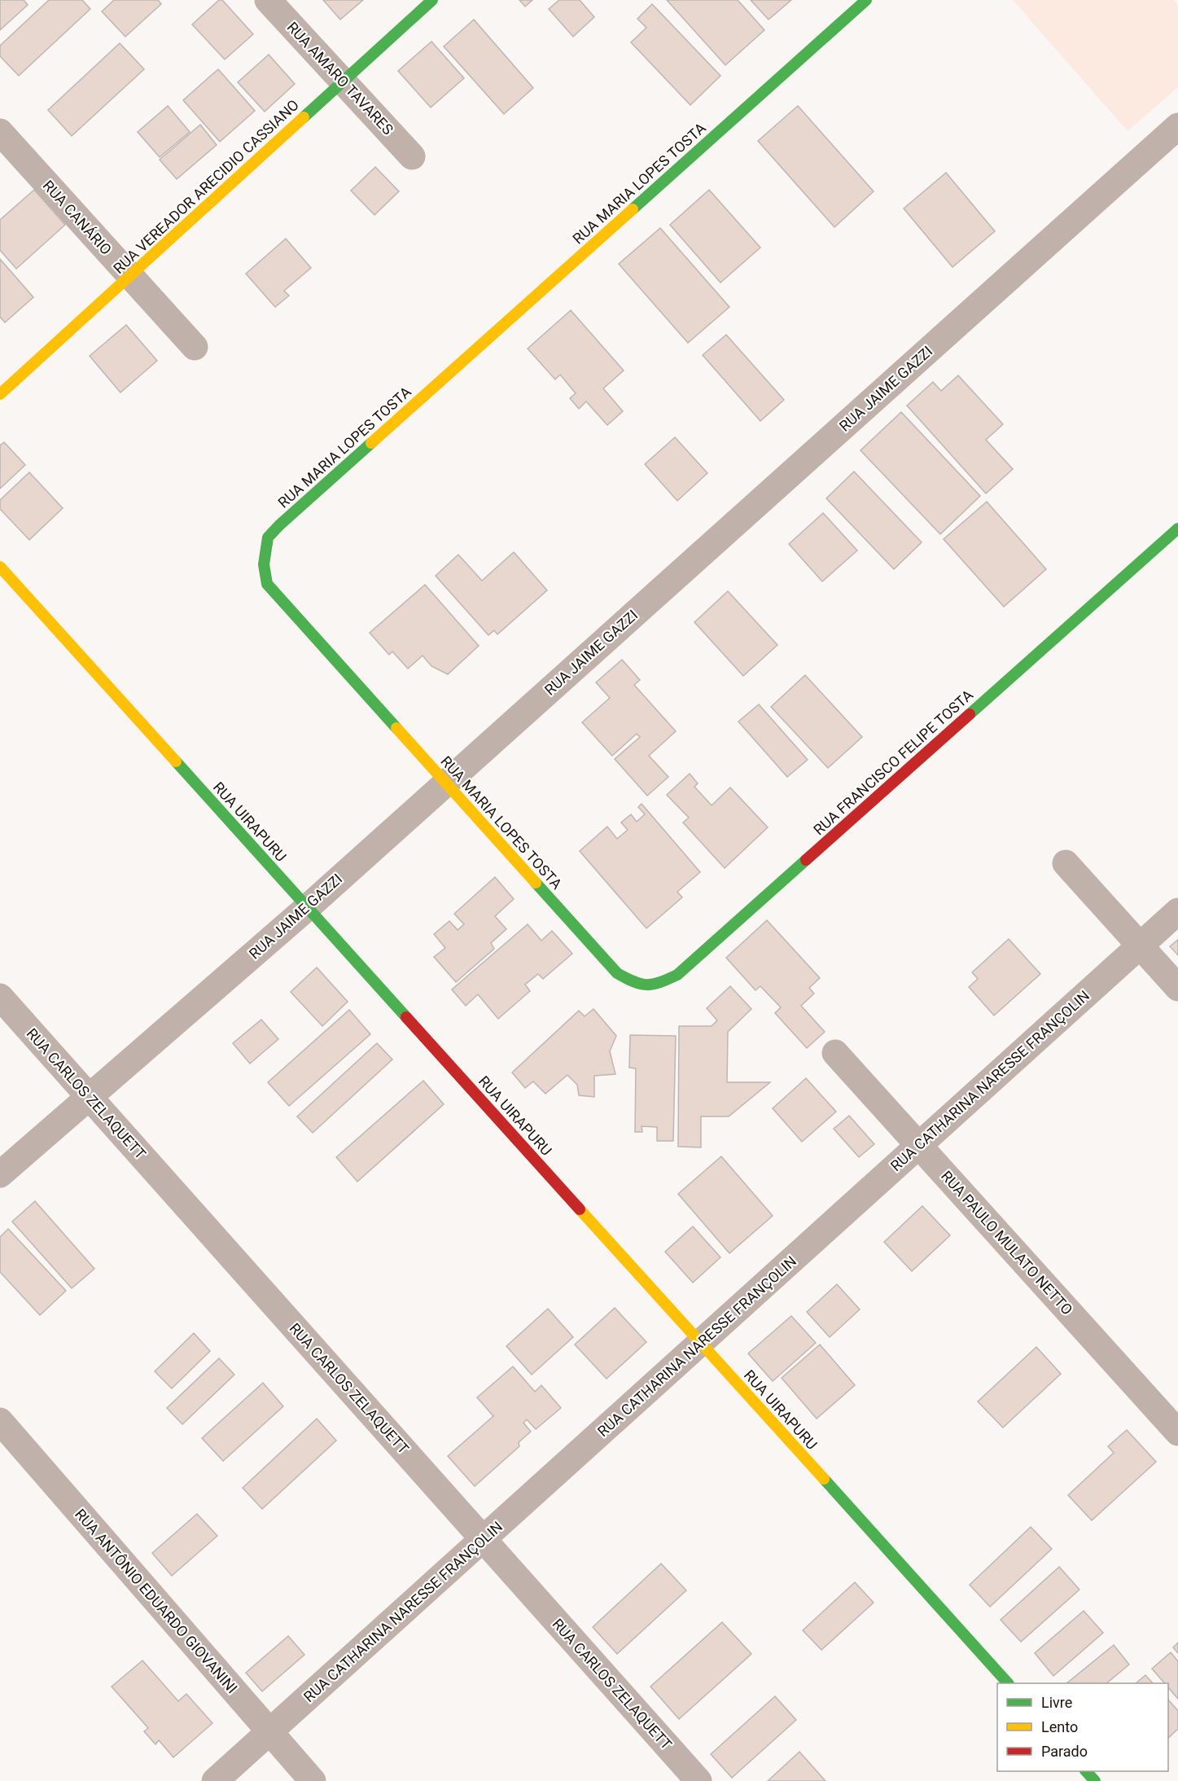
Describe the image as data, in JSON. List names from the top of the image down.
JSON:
{
  "streets": {
    "street": [
      "RUA AMARO TAVARES",
      "RUA MARIA LOPES TOSTA",
      "RUA VEREADOR ARECIDIO CASSIANO",
      "RUA CANÁRIO",
      "RUA JAIME GAZZI",
      "RUA FRANCISCO FELIPE TOSTA",
      "RUA UIRAPURU",
      "RUA CATHARINA NARESSE FRANÇOLIN",
      "RUA CARLOS ZELAQUETT",
      "RUA PAULO MULATO NETTO",
      "RUA ANTÔNIO EDUARDO GIOVANINI"
    ]
  },
  "crossings": [
    ["RUA AMARO TAVARES", "RUA VEREADOR ARECIDIO CASSIANO"],
    ["RUA MARIA LOPES TOSTA", "RUA JAIME GAZZI"],
    ["RUA MARIA LOPES TOSTA", "RUA FRANCISCO FELIPE TOSTA"],
    ["RUA VEREADOR ARECIDIO CASSIANO", "RUA CANÁRIO"],
    ["RUA JAIME GAZZI", "RUA UIRAPURU"],
    ["RUA JAIME GAZZI", "RUA CARLOS ZELAQUETT"],
    ["RUA UIRAPURU", "RUA CATHARINA NARESSE FRANÇOLIN"],
    ["RUA CATHARINA NARESSE FRANÇOLIN", "RUA CARLOS ZELAQUETT"],
    ["RUA CATHARINA NARESSE FRANÇOLIN", "RUA PAULO MULATO NETTO"],
    ["RUA CATHARINA NARESSE FRANÇOLIN", "RUA ANTÔNIO EDUARDO GIOVANINI"]
  ],
  "legend": ["Livre", "Lento", "Parado"]
}
